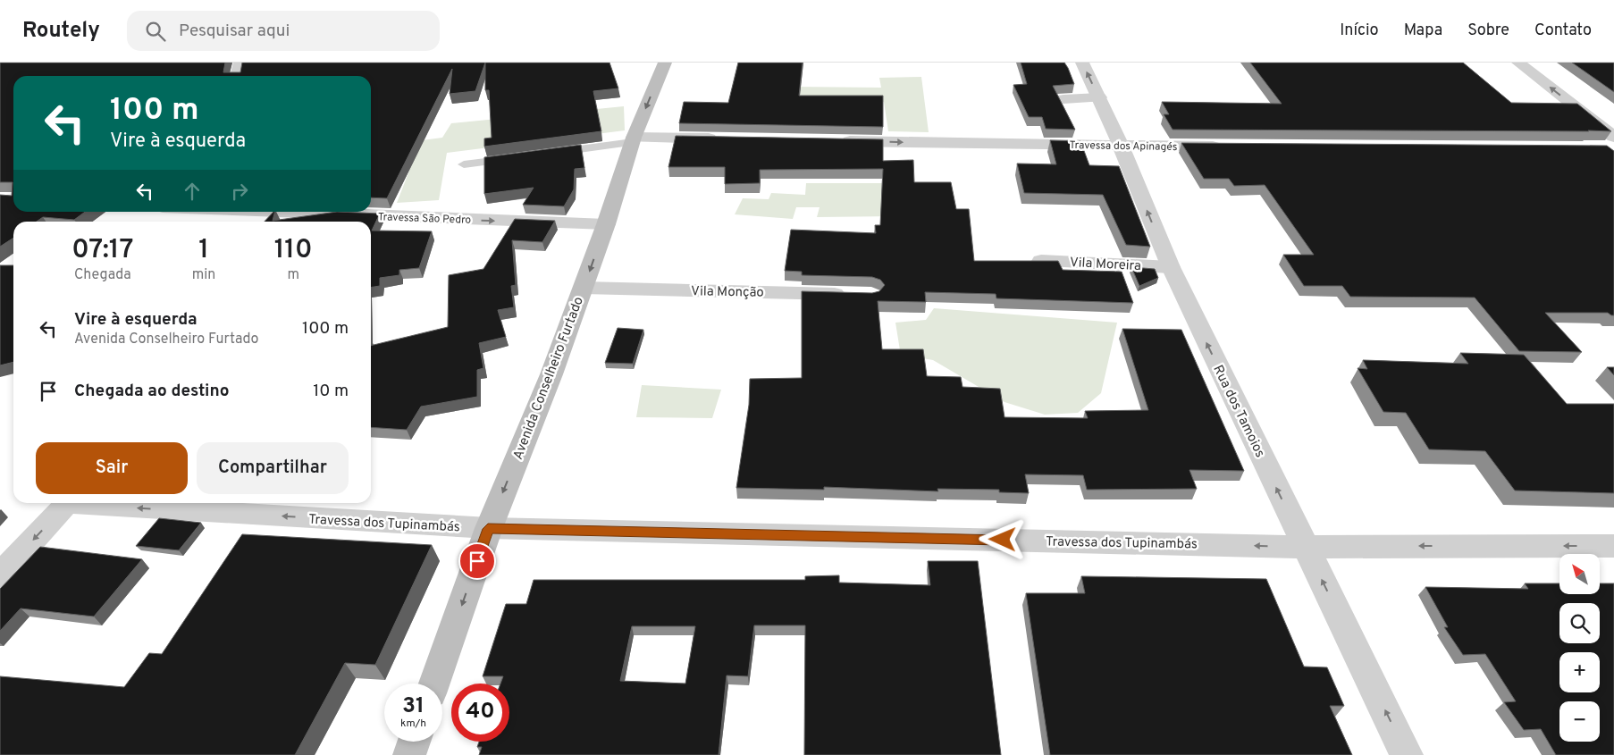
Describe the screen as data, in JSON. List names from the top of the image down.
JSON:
{
  "streets": {
    "main road": ["Avenida Conselheiro Furtado"],
    "street": [
      "Travessa dos Apinagés",
      "Travessa São Pedro",
      "Vila Moreira",
      "Vila Monção",
      "Rua dos Tamoios",
      "Travessa dos Tupinambás"
    ]
  },
  "crossings": [
    ["Travessa dos Apinagés", "Rua dos Tamoios"],
    ["Travessa São Pedro", "Avenida Conselheiro Furtado"],
    ["Vila Moreira", "Rua dos Tamoios"],
    ["Vila Monção", "Avenida Conselheiro Furtado"],
    ["Avenida Conselheiro Furtado", "Travessa dos Tupinambás"],
    ["Rua dos Tamoios", "Travessa dos Tupinambás"]
  ],
  "one_way": [
    "Travessa dos Apinagés",
    "Travessa São Pedro",
    "Avenida Conselheiro Furtado",
    "Rua dos Tamoios",
    "Travessa dos Tupinambás"
  ],
  "north": "top left",
  "page": {
    "header": "Routely",
    "search": "Pesquisar aqui",
    "nav": [
      "Início",
      "Mapa",
      "Sobre",
      "Contato"
    ],
    "turn": ["100 m", "Vire à esquerda"],
    "eta": [
      "07:17",
      "Chegada",
      "1",
      "min",
      "110",
      "m"
    ],
    "list": [
      {
        "name": "Vire à esquerda",
        "note": "Avenida Conselheiro Furtado",
        "value": "100 m"
      },
      {
        "name": "Chegada ao destino",
        "value": "10 m"
      }
    ],
    "buttons": ["Sair", "Compartilhar"],
    "map_buttons": ["+", "−"],
    "speed": "31 km/h",
    "limit": "40"
  }
}
